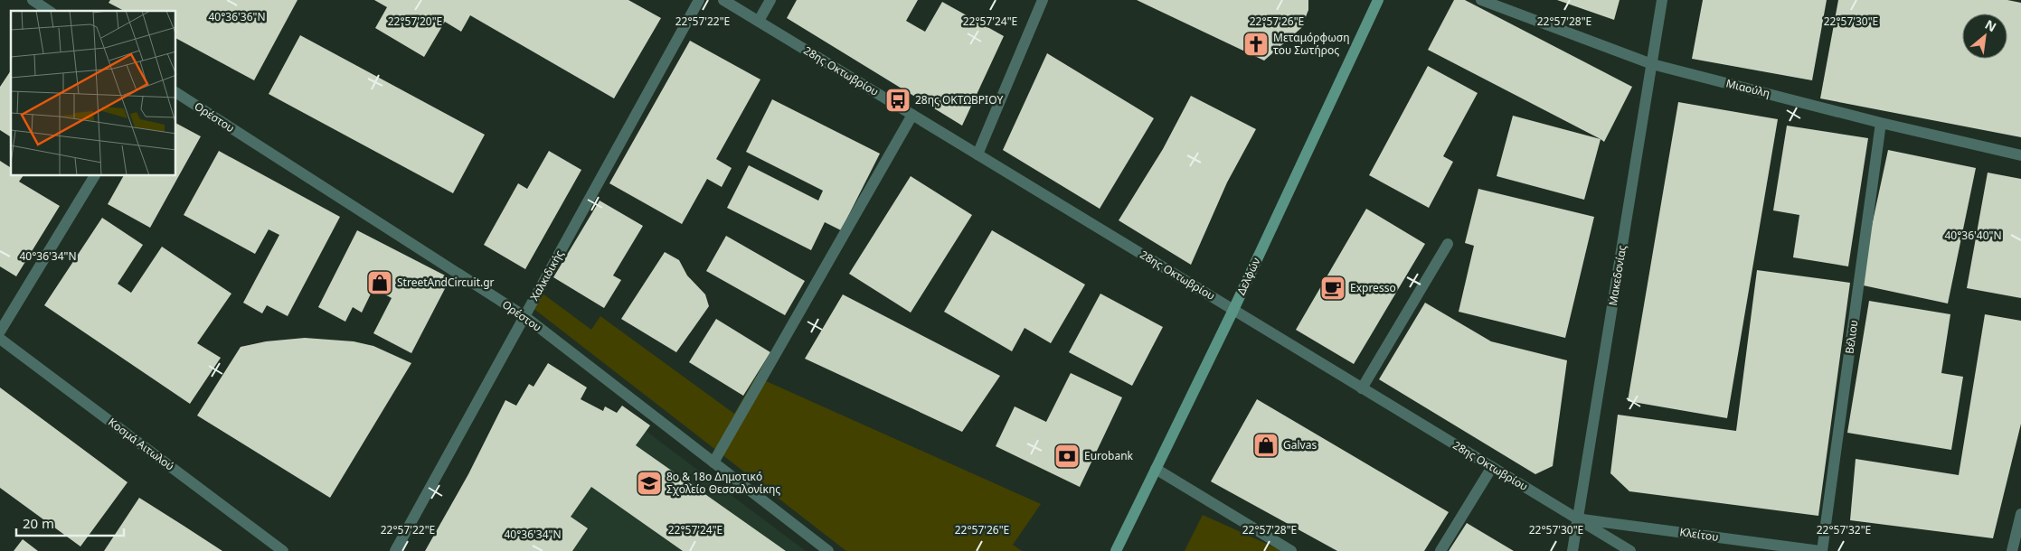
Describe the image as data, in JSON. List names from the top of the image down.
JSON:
{
  "streets": {
    "main road": ["Δελφών"],
    "street": [
      "28ης Οκτωβρίου",
      "Μιαούλη",
      "Ορέστου",
      "Χαλκιδικής",
      "Μακεδονίας",
      "Βέλιου",
      "Κοσμά Αιτωλού",
      "Κλείτου"
    ]
  },
  "crossings": [
    ["28ης Οκτωβρίου", "Μακεδονίας"],
    ["28ης Οκτωβρίου", "Δελφών"],
    ["28ης Οκτωβρίου", "Κλείτου"],
    ["Μιαούλη", "Μακεδονίας"],
    ["Μιαούλη", "Βέλιου"],
    ["Ορέστου", "Χαλκιδικής"],
    ["Μακεδονίας", "Κλείτου"],
    ["Βέλιου", "Κλείτου"]
  ],
  "places": {
    "church": ["Μεταμόρφωση του Σωτήρος"],
    "bus stop": ["28ης ΟΚΤΩΒΡΙΟΥ"],
    "shop": ["StreetAndCircuit.gr", "Galvas"],
    "cafe": ["Expresso"],
    "bank": ["Eurobank"],
    "school or university": ["8ο & 18ο Δημοτικό Σχολείο Θεσσαλονίκης"]
  },
  "scale_bar": "20 m",
  "north": "top right",
  "coordinates": [
    "40°36'36\"N",
    "22°57'20\"E",
    "22°57'22\"E",
    "22°57'24\"E",
    "22°57'26\"E",
    "22°57'28\"E",
    "22°57'30\"E",
    "40°36'40\"N",
    "40°36'34\"N",
    "22°57'32\"E"
  ]
}
